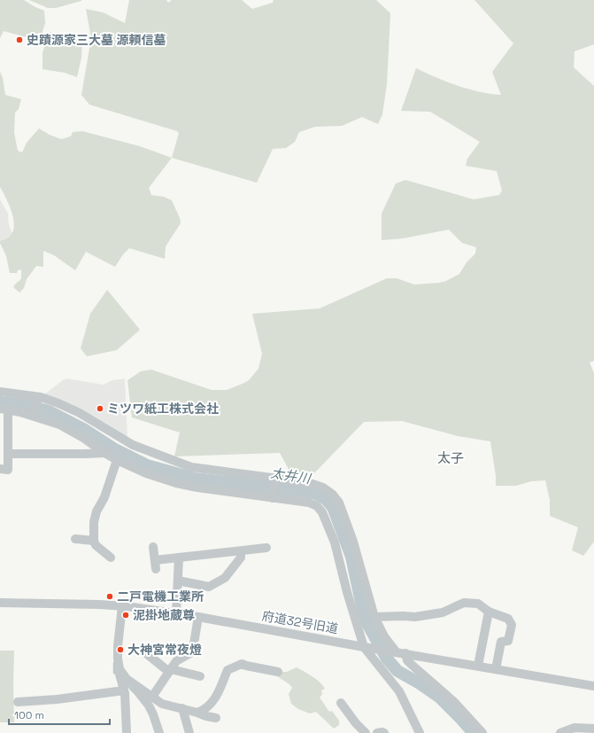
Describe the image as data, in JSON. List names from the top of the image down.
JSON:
{
  "streets": {
    "street": ["府道32号旧道"]
  },
  "districts": ["太子"],
  "water": ["太井川"],
  "places": [
    "史蹟源家三大墓 源頼信墓",
    "ミツワ紙工株式会社",
    "二戸電機工業所",
    "泥掛地蔵尊",
    "大神宮常夜燈"
  ],
  "scale_bar": "100 m"
}
